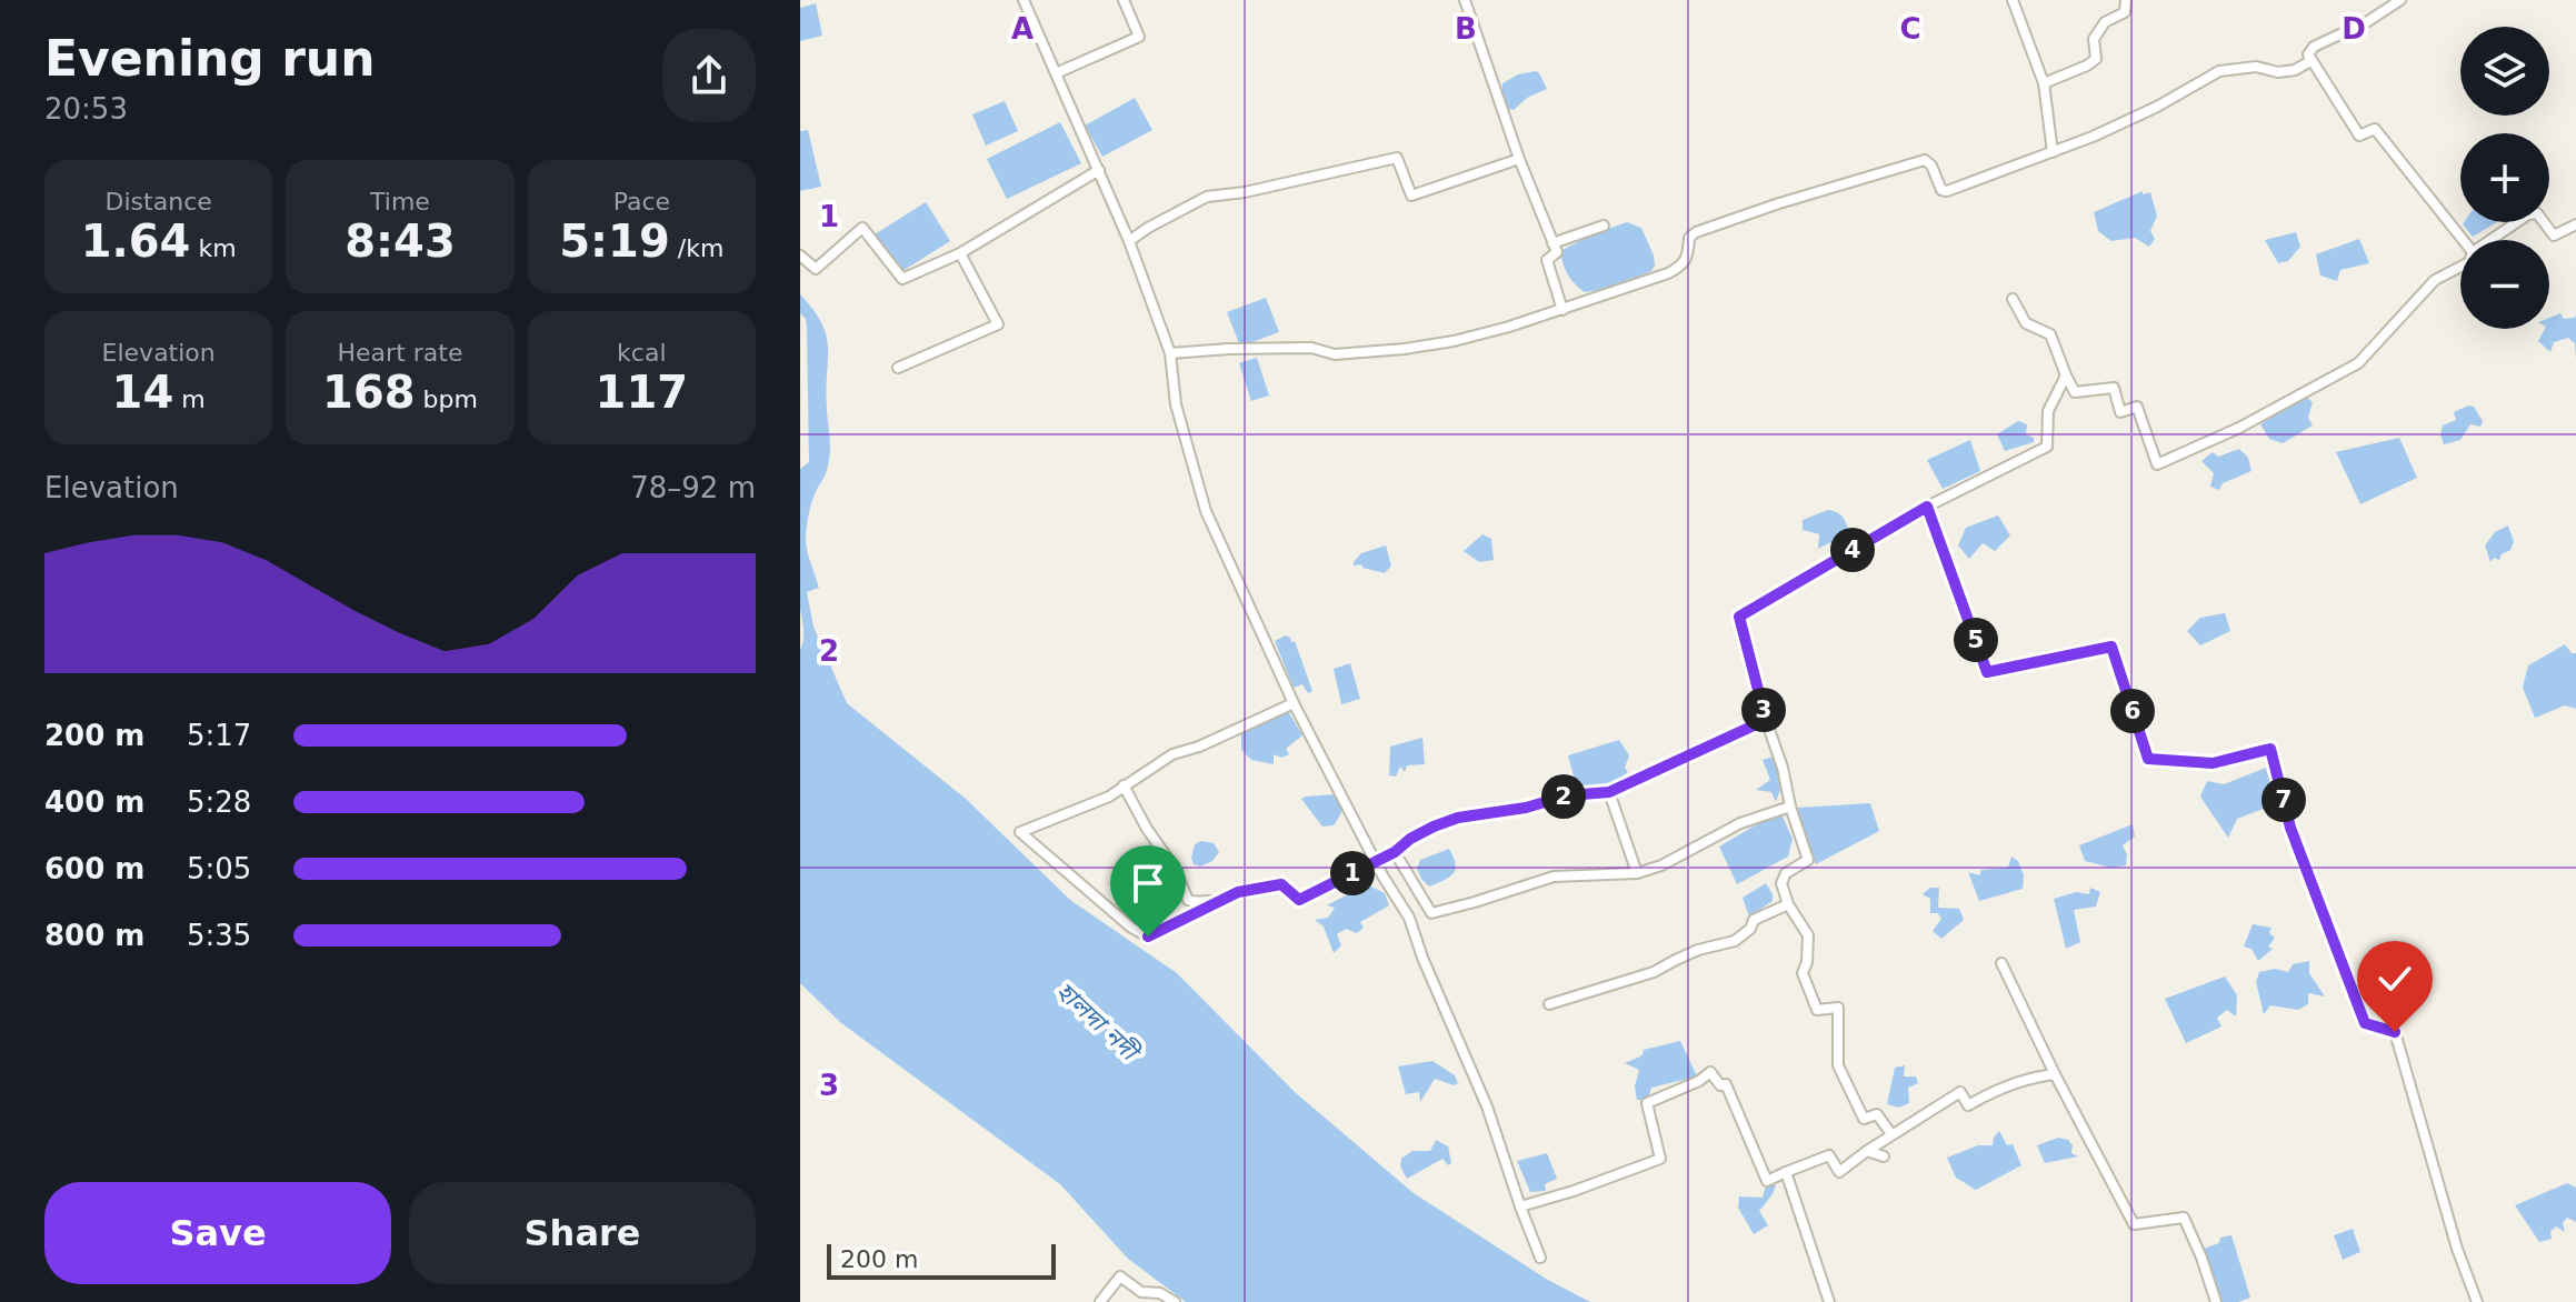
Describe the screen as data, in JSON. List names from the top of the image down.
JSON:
{
  "water": ["হালদা নদী"],
  "scale_bar": "200 m",
  "page": {
    "heading": ["Evening run", "20:53"],
    "map_buttons": ["+", "−"],
    "stats": [
      ["Distance", "1.64 km"],
      ["Time", "8:43"],
      ["Pace", "5:19 /km"],
      ["Elevation", "14 m"],
      ["Heart rate", "168 bpm"],
      ["kcal", "117"]
    ],
    "chart": ["Elevation", "78–92 m"],
    "pins": [
      "4",
      "5",
      "3",
      "6",
      "2",
      "7",
      "1"
    ],
    "list": [
      {
        "name": "200 m",
        "note": "5:17"
      },
      {
        "name": "400 m",
        "note": "5:28"
      },
      {
        "name": "600 m",
        "note": "5:05"
      },
      {
        "name": "800 m",
        "note": "5:35"
      }
    ],
    "buttons": ["Save", "Share"],
    "scale": "200 m"
  },
  "grid": {
    "columns": [
      "A",
      "B",
      "C",
      "D"
    ],
    "rows": ["1", "2", "3"]
  }
}
